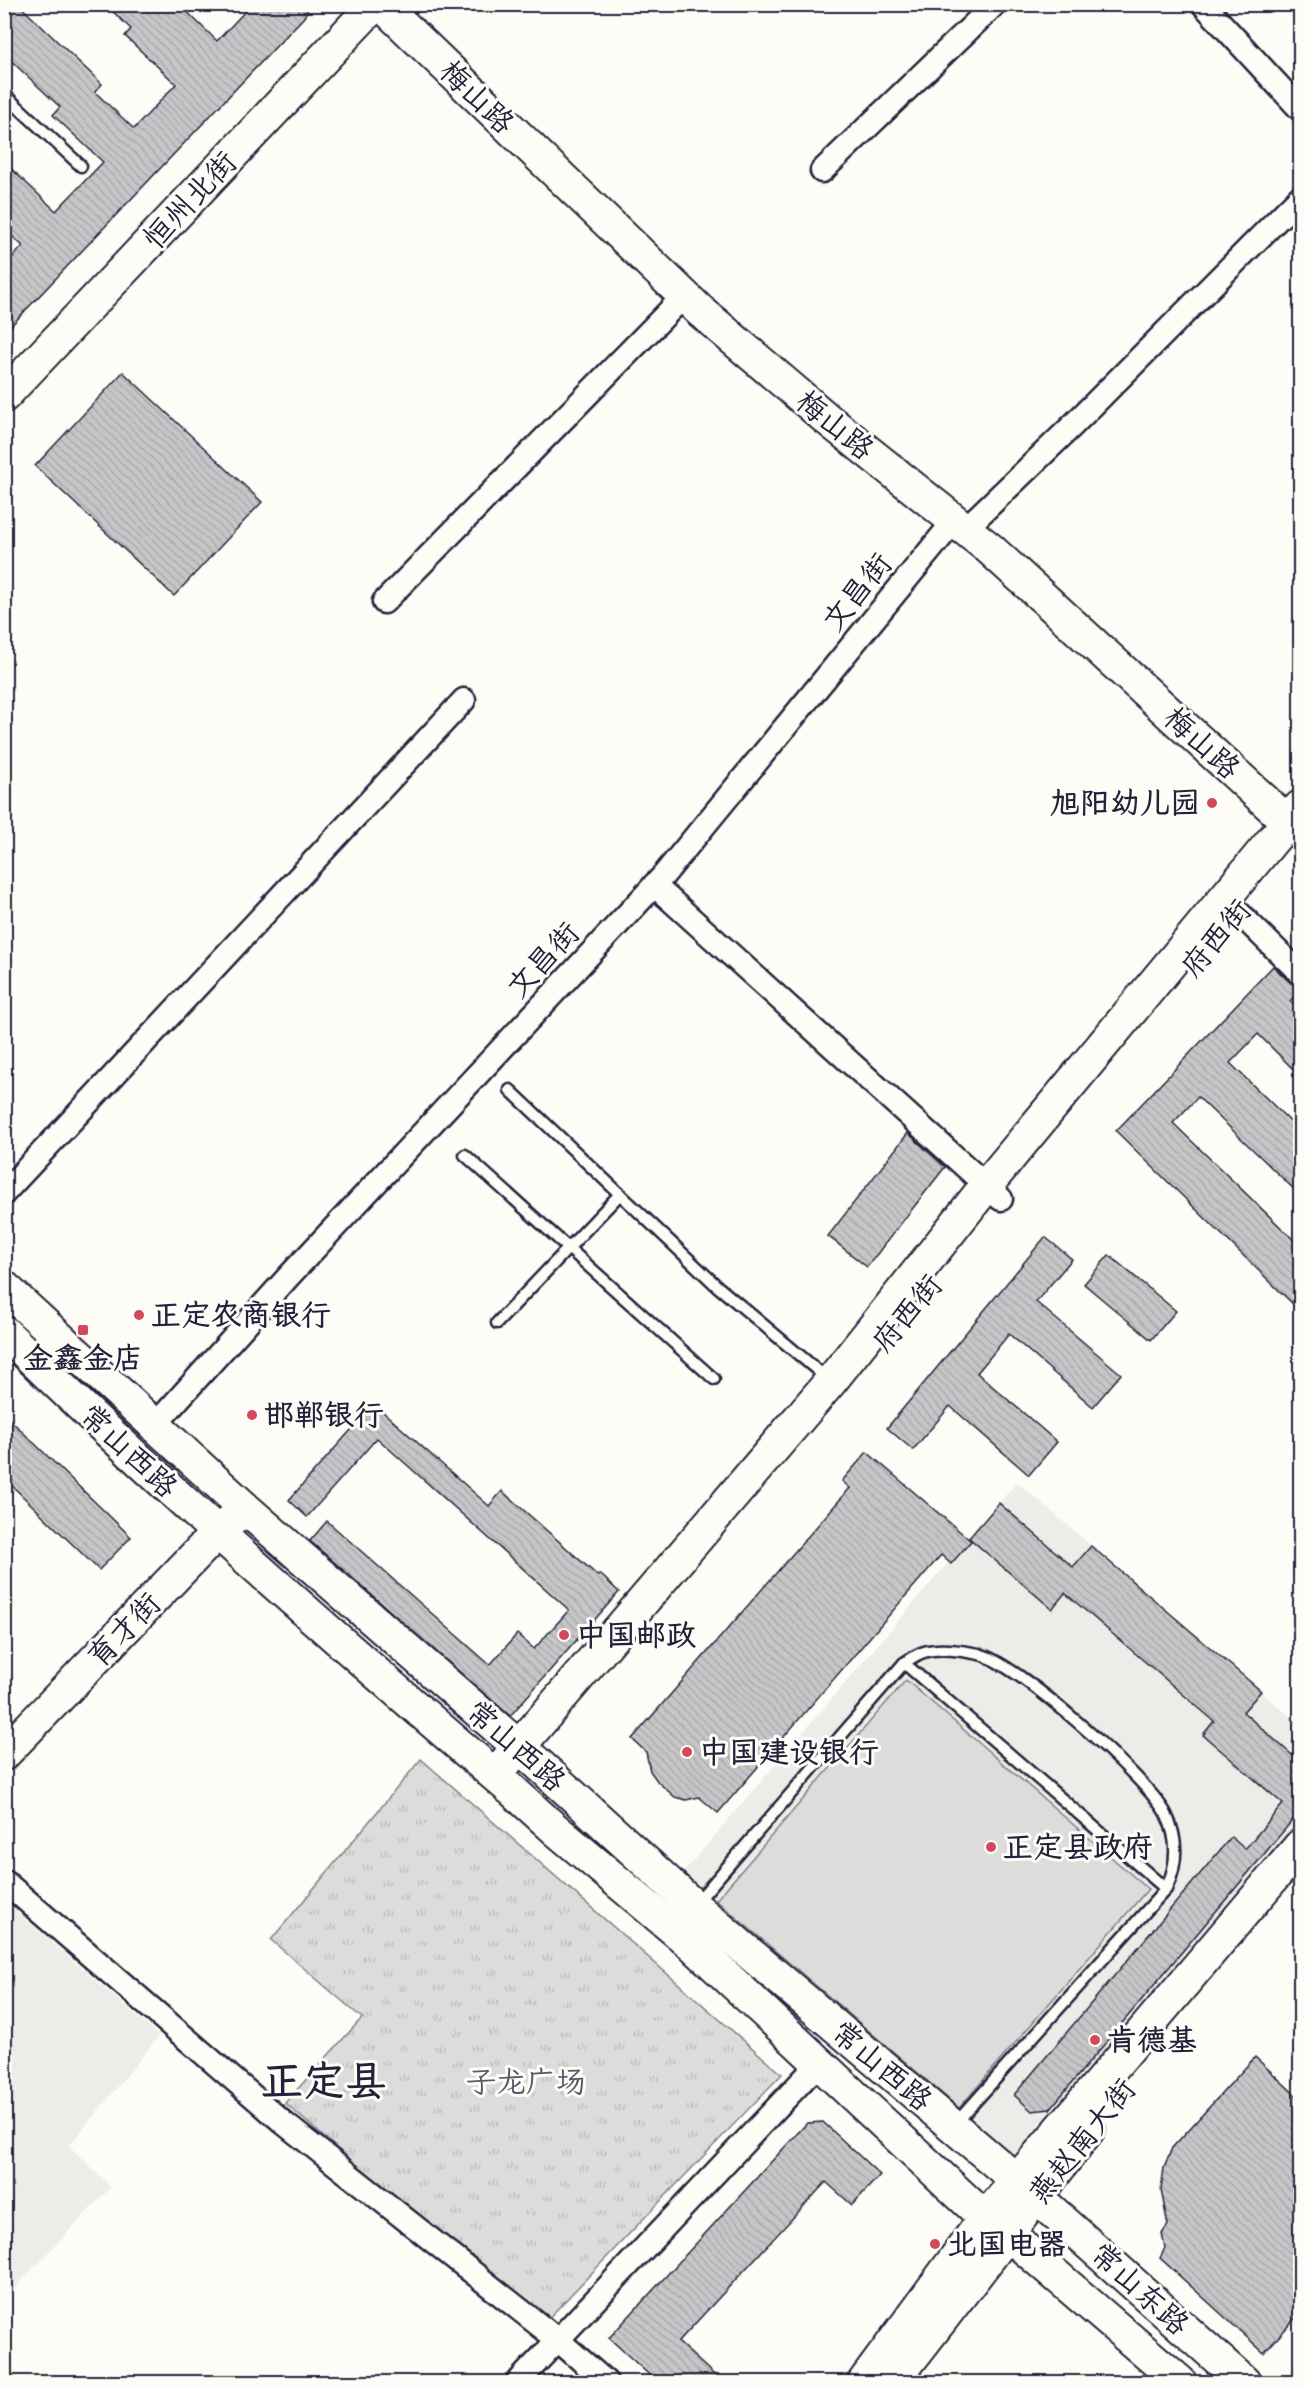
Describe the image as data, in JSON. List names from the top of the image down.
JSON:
{
  "streets": {
    "main road": [
      "梅山路",
      "恒州北街",
      "府西街",
      "常山西路",
      "育才街",
      "燕赵南大街",
      "常山东路"
    ],
    "street": ["文昌街"]
  },
  "crossings": [
    ["梅山路", "恒州北街"],
    ["梅山路", "文昌街"],
    ["梅山路", "府西街"],
    ["文昌街", "常山西路"],
    ["府西街", "常山西路"],
    ["常山西路", "育才街"],
    ["常山西路", "燕赵南大街"],
    ["常山西路", "常山东路"],
    ["燕赵南大街", "常山东路"]
  ],
  "districts": ["正定县"],
  "parks": ["子龙广场"],
  "places": {
    "other": [
      "旭阳幼儿园",
      "正定农商银行",
      "邯郸银行",
      "中国邮政",
      "中国建设银行",
      "正定县政府",
      "肯德基",
      "北国电器"
    ],
    "transit": ["金鑫金店"]
  }
}
